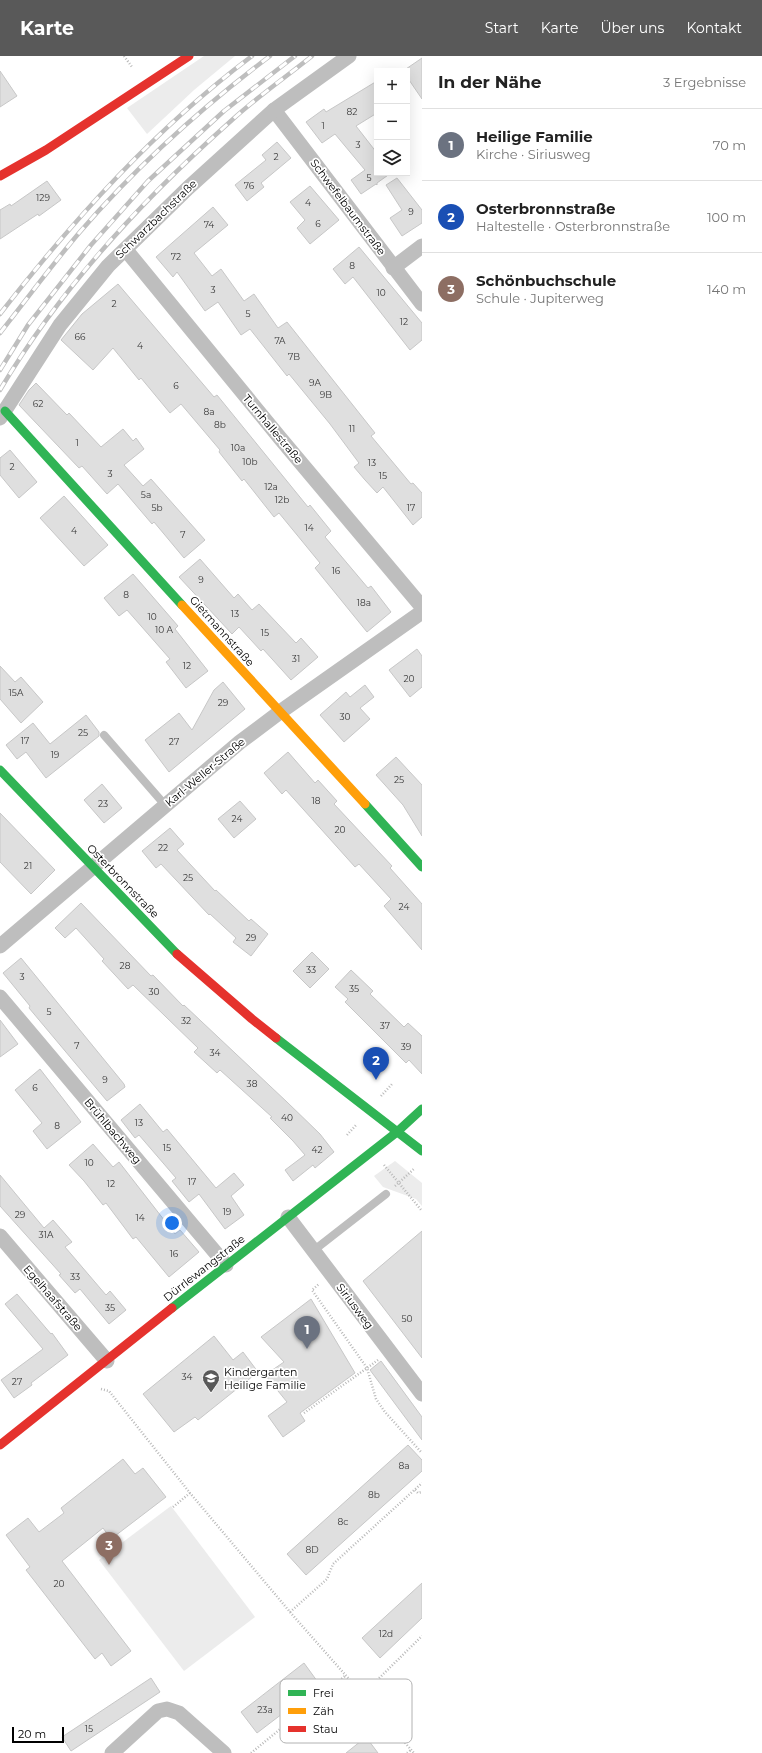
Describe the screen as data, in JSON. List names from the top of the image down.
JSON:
{
  "streets": {
    "street": [
      "Schwefelbaumstraße",
      "Schwarzbachstraße",
      "Turnhallestraße",
      "Gietmannstraße",
      "Karl-Weller-Straße",
      "Osterbronnstraße",
      "Brühlbachweg",
      "Dürrlewangstraße",
      "Egelhaafstraße",
      "Siriusweg"
    ]
  },
  "crossings": [
    ["Schwefelbaumstraße", "Schwarzbachstraße"],
    ["Schwarzbachstraße", "Turnhallestraße"],
    ["Schwarzbachstraße", "Gietmannstraße"],
    ["Gietmannstraße", "Karl-Weller-Straße"],
    ["Karl-Weller-Straße", "Osterbronnstraße"],
    ["Osterbronnstraße", "Dürrlewangstraße"],
    ["Brühlbachweg", "Dürrlewangstraße"],
    ["Dürrlewangstraße", "Egelhaafstraße"],
    ["Dürrlewangstraße", "Siriusweg"]
  ],
  "places": {
    "school or university": ["Kindergarten Heilige Familie"]
  },
  "house_numbers": [
    "82",
    "1",
    "3",
    "2",
    "5",
    "76",
    "129",
    "4",
    "9",
    "6",
    "74",
    "72",
    "8",
    "3",
    "10",
    "2",
    "5",
    "12",
    "66",
    "7A",
    "4",
    "7B",
    "9A",
    "6",
    "9B",
    "62",
    "8a",
    "8b",
    "11",
    "1",
    "10a",
    "10b",
    "13",
    "2",
    "3",
    "15",
    "12a",
    "5a",
    "12b",
    "5b",
    "17",
    "14",
    "4",
    "7",
    "16",
    "9",
    "8",
    "18a",
    "13",
    "10",
    "10 A",
    "15",
    "31",
    "12",
    "20",
    "15A",
    "29",
    "30",
    "25",
    "17",
    "27",
    "19",
    "25",
    "18",
    "23",
    "24",
    "20",
    "22",
    "21",
    "25",
    "24",
    "29",
    "28",
    "33",
    "3",
    "35",
    "30",
    "5",
    "32",
    "37",
    "7",
    "39",
    "34",
    "9",
    "38",
    "6",
    "40",
    "13",
    "8",
    "15",
    "42",
    "10",
    "17",
    "12",
    "19",
    "29",
    "14",
    "31A",
    "16",
    "33",
    "35",
    "50",
    "34",
    "27",
    "8a",
    "8b",
    "8c",
    "8D",
    "20",
    "12d",
    "23a",
    "15"
  ],
  "legend": ["Frei", "Zäh", "Stau"],
  "scale_bar": "20 m",
  "page": {
    "header": "Karte",
    "nav": [
      "Start",
      "Karte",
      "Über uns",
      "Kontakt"
    ],
    "heading": ["In der Nähe", "3 Ergebnisse"],
    "map_buttons": ["+", "−"],
    "list": [
      {
        "mark": "1",
        "name": "Heilige Familie",
        "note": "Kirche · Siriusweg",
        "value": "70 m"
      },
      {
        "mark": "2",
        "name": "Osterbronnstraße",
        "note": "Haltestelle · Osterbronnstraße",
        "value": "100 m"
      },
      {
        "mark": "3",
        "name": "Schönbuchschule",
        "note": "Schule · Jupiterweg",
        "value": "140 m"
      }
    ],
    "pins": ["2", "1", "3"],
    "scale": "20 m"
  }
}
